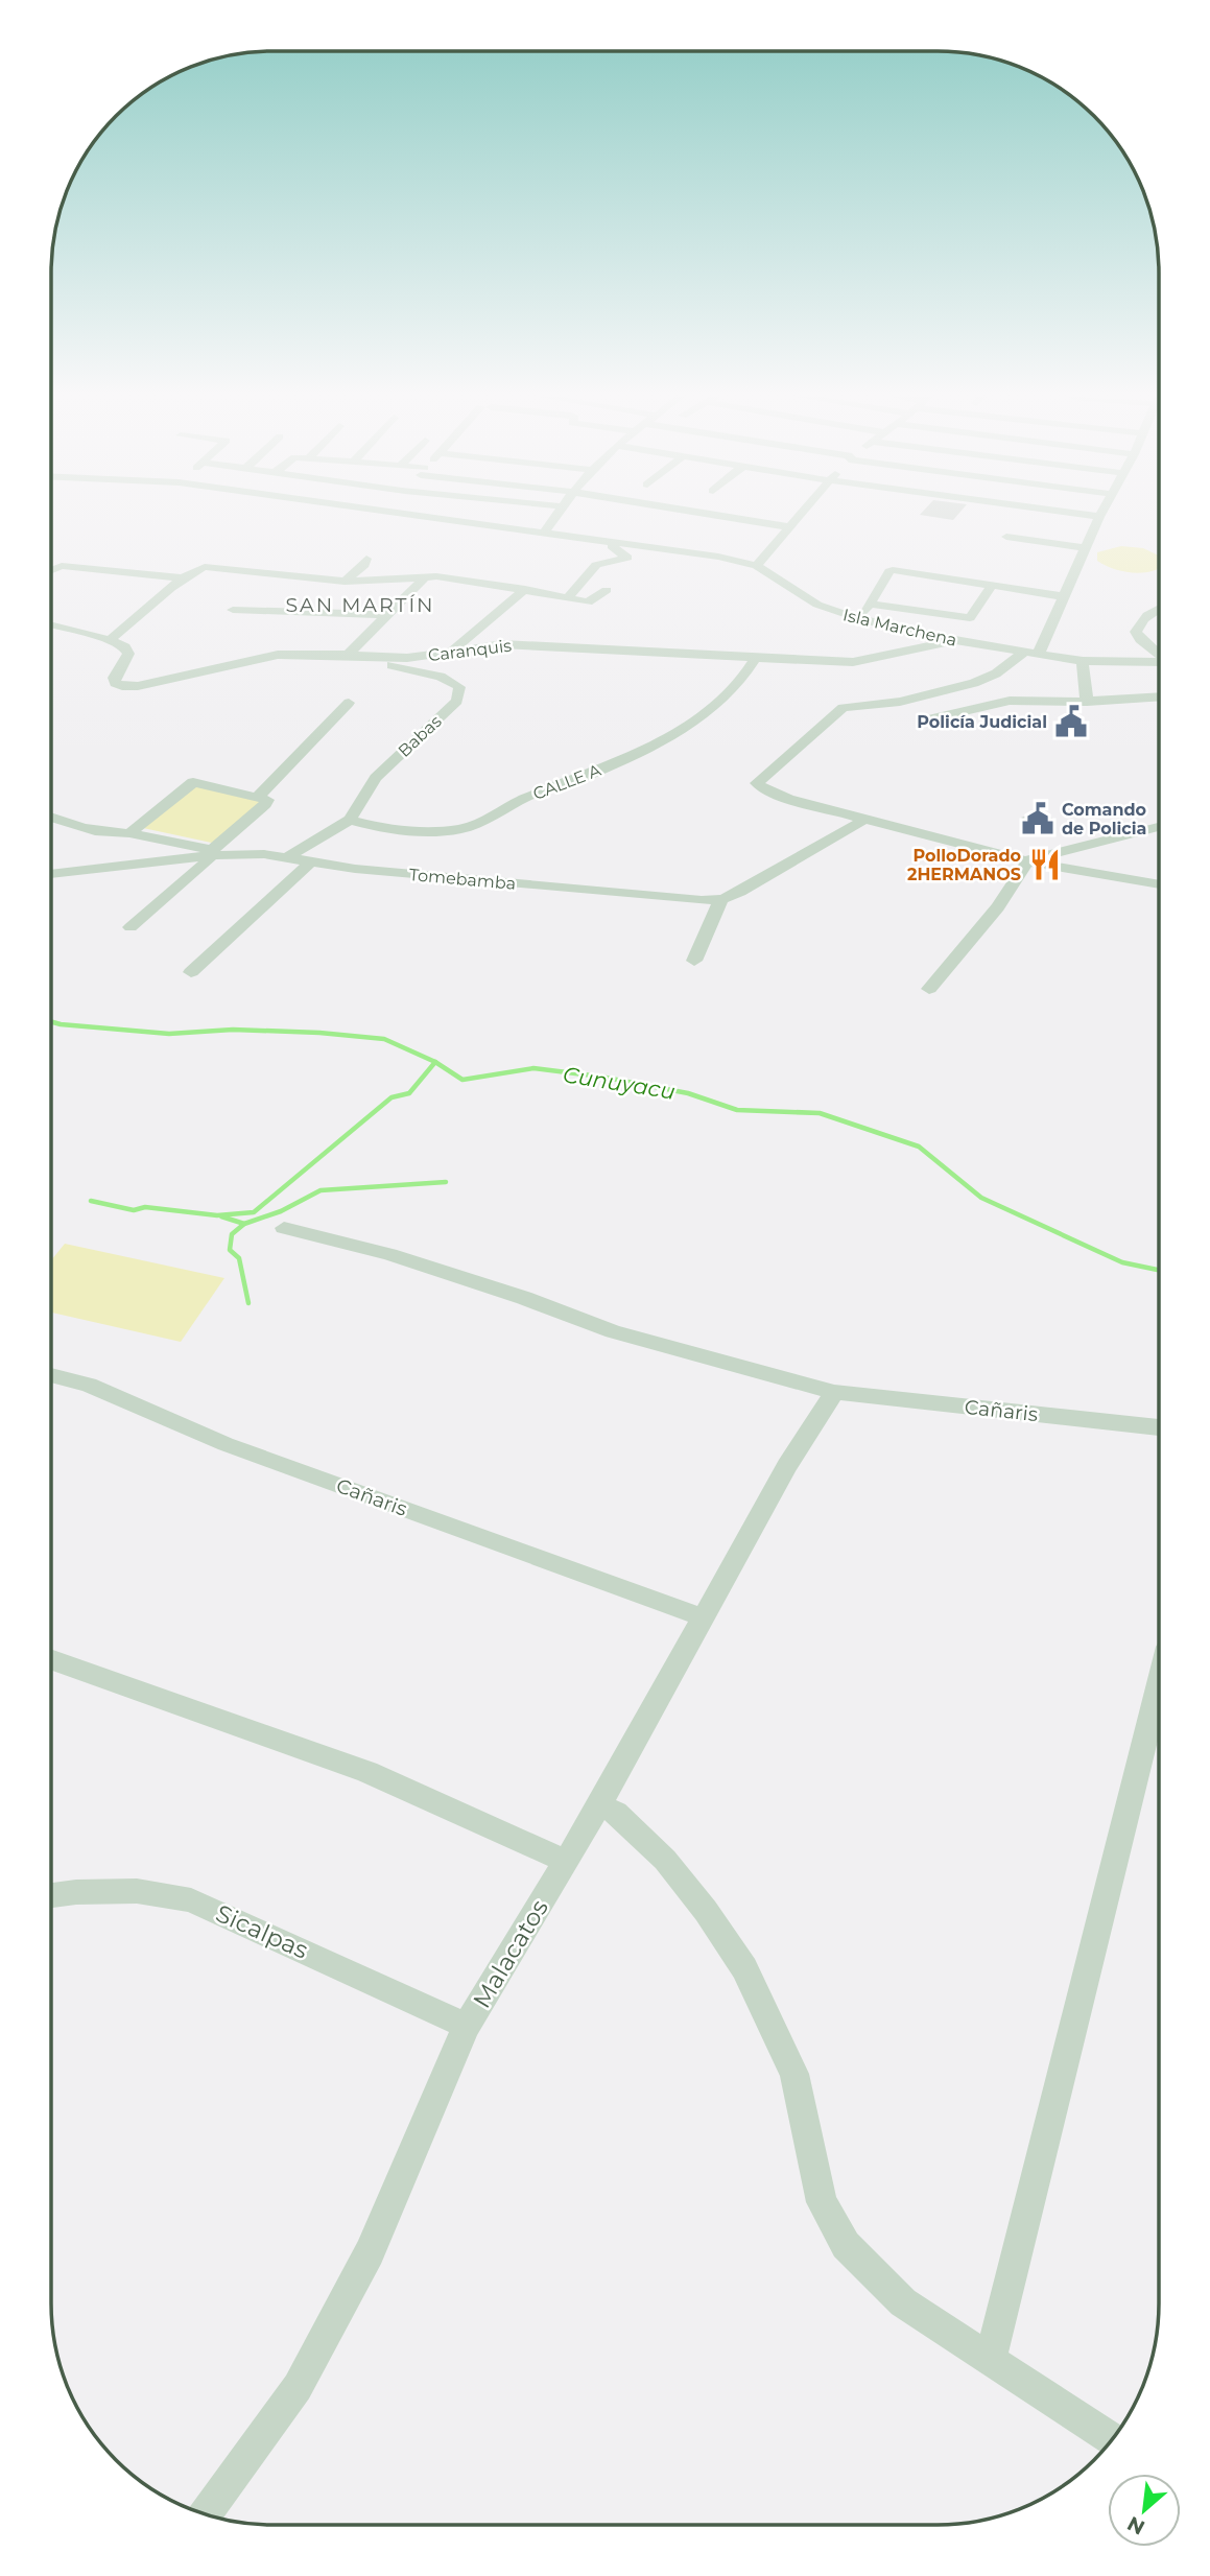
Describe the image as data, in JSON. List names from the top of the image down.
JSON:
{
  "streets": {
    "street": [
      "Isla Marchena",
      "Caranquis",
      "Babas",
      "CALLE A",
      "Tomebamba",
      "Cañaris",
      "Sicalpas",
      "Malacatos"
    ]
  },
  "crossings": [
    ["Isla Marchena", "Caranquis"],
    ["Caranquis", "Babas"],
    ["Caranquis", "CALLE A"],
    ["Babas", "CALLE A"],
    ["Babas", "Tomebamba"],
    ["Cañaris", "Malacatos"],
    ["Sicalpas", "Malacatos"]
  ],
  "districts": ["SAN MARTÍN"],
  "water": ["Cunuyacu"],
  "places": {
    "public building": ["Policía Judicial", "Comando de Policia"],
    "restaurant": ["PolloDorado 2HERMANOS"]
  },
  "north": "bottom left"
}
